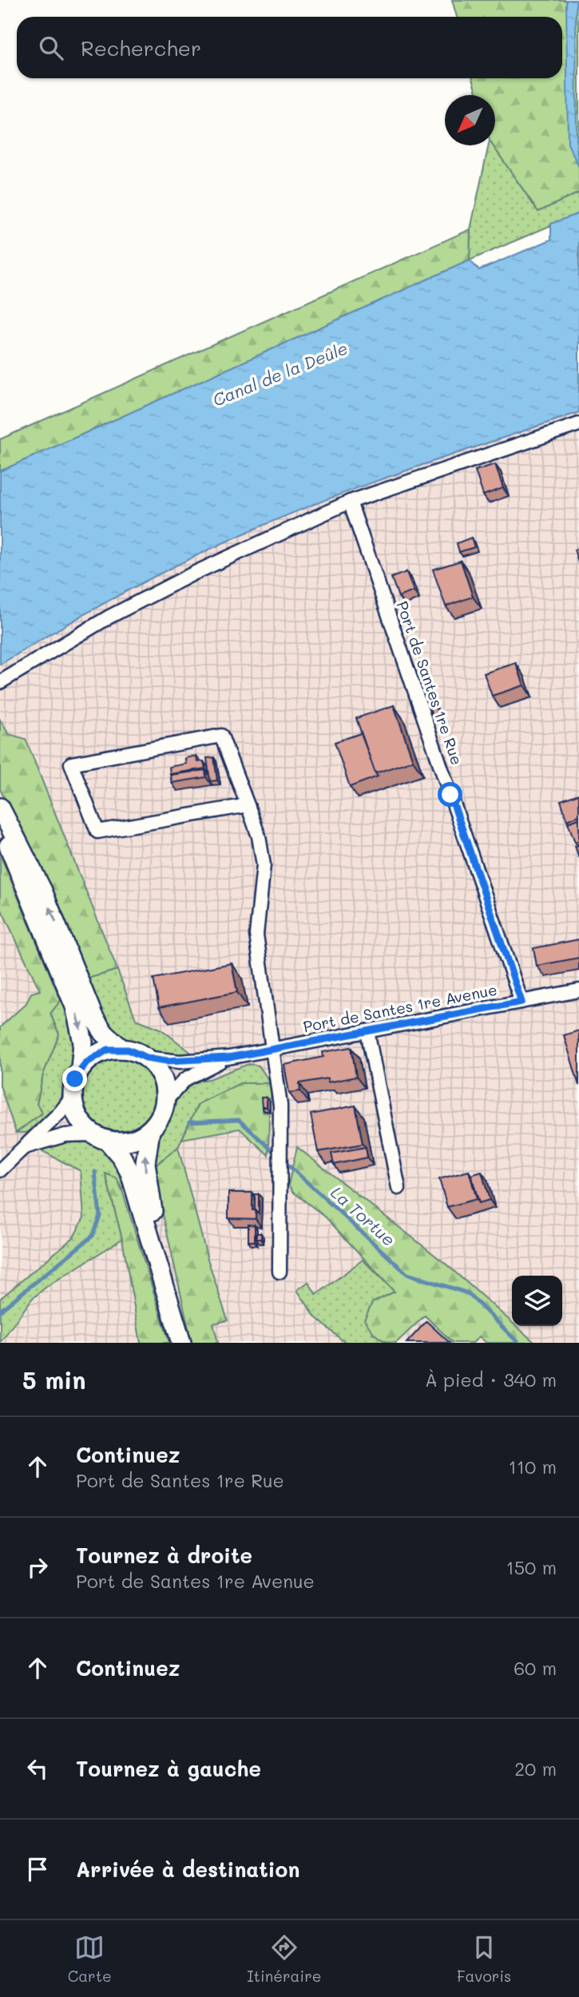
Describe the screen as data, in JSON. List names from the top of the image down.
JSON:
{
  "streets": {
    "street": ["Port de Santes 1re Rue", "Port de Santes 1re Avenue"]
  },
  "crossings": [
    ["Port de Santes 1re Rue", "Port de Santes 1re Avenue"]
  ],
  "water": ["Canal de la Deûle", "La Tortue"],
  "north": "bottom left",
  "page": {
    "search": "Rechercher",
    "heading": ["5 min", "À pied · 340 m"],
    "list": [
      ["Continuez", "Port de Santes 1re Rue", "110 m"],
      ["Tournez à droite", "Port de Santes 1re Avenue", "150 m"],
      ["Continuez", "60 m"],
      ["Tournez à gauche", "20 m"],
      "Arrivée à destination"
    ],
    "nav": ["Carte", "Itinéraire", "Favoris"]
  }
}
